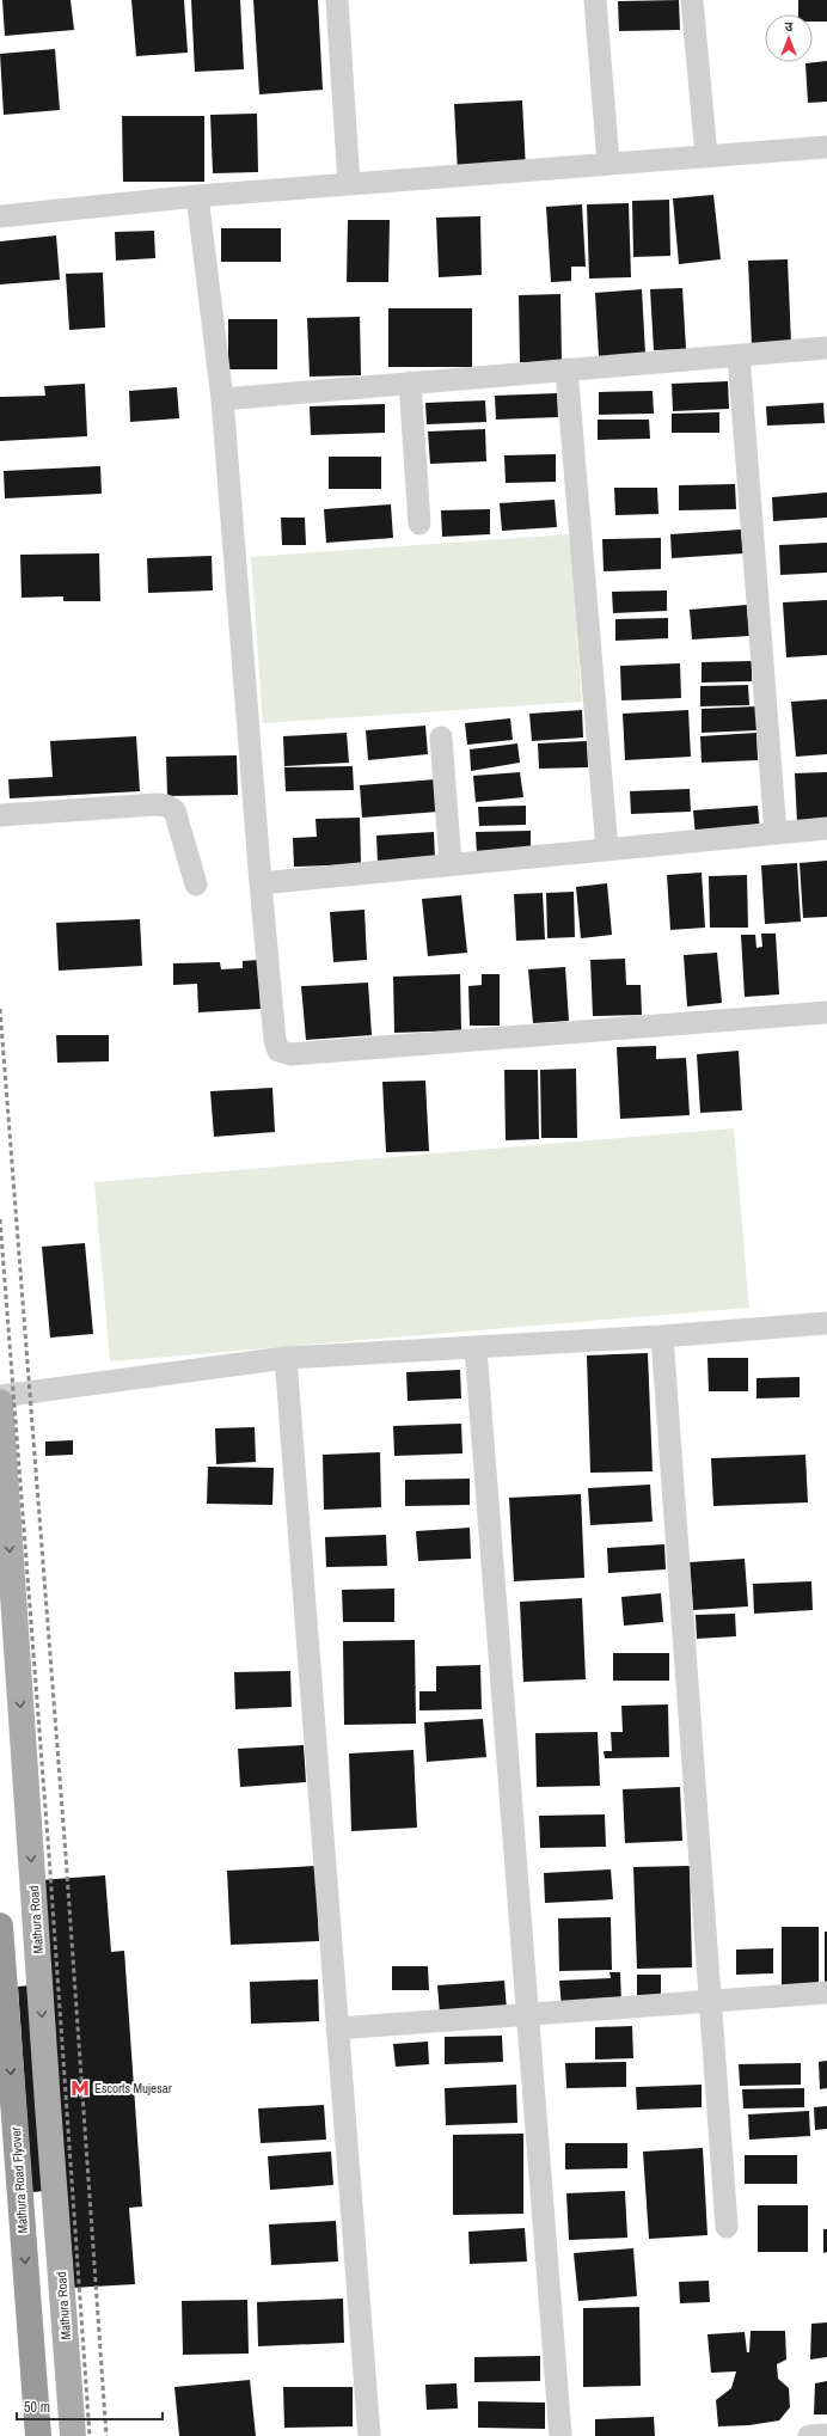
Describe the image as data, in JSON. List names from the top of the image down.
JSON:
{
  "streets": {
    "highway": ["Mathura Road Flyover"],
    "main road": ["Mathura Road"]
  },
  "one_way": ["Mathura Road", "Mathura Road Flyover"],
  "places": {
    "metro station": ["Escorts Mujesar"]
  },
  "scale_bar": "50 m",
  "north": "top"
}
